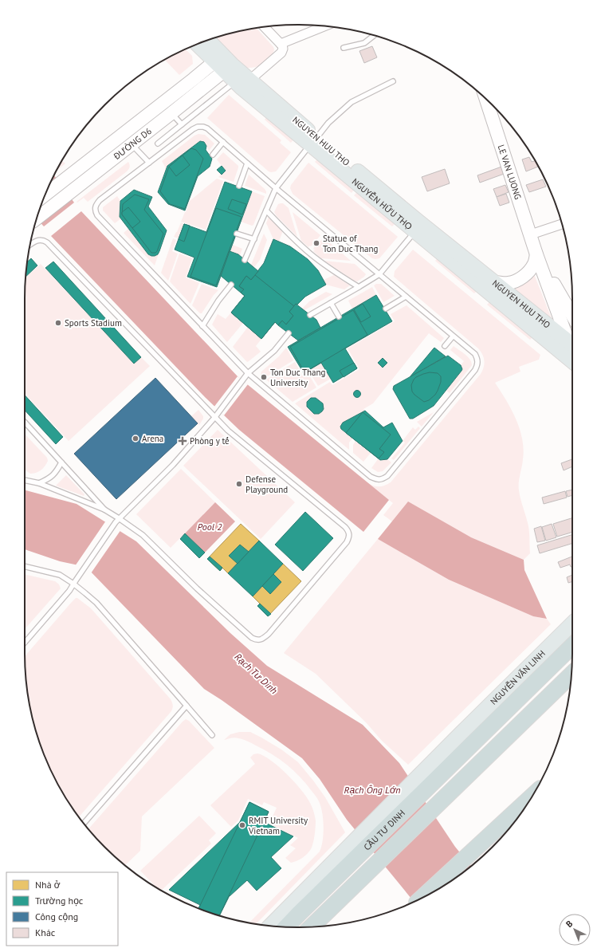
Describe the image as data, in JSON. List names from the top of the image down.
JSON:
{
  "streets": {
    "highway": ["NGUYỄN VĂN LINH", "CẦU TƯ DINH"],
    "main road": ["NGUYEN HUU THO", "NGUYỄN HỮU THỌ"],
    "street": ["ĐƯỜNG D6", "LE VAN LUONG"]
  },
  "crossings": [
    ["NGUYEN HUU THO", "ĐƯỜNG D6"],
    ["NGUYEN HUU THO", "NGUYỄN HỮU THỌ"],
    ["NGUYỄN VĂN LINH", "CẦU TƯ DINH"]
  ],
  "water": ["Pool 2", "Rạch Tư Dinh", "Rạch Ông Lớn"],
  "places": {
    "other": [
      "Statue of Ton Duc Thang",
      "Sports Stadium",
      "Ton Duc Thang University",
      "Arena",
      "Defense Playground",
      "RMIT University Vietnam"
    ],
    "health": ["Phòng y tế"]
  },
  "legend": [
    "Nhà ở",
    "Trường học",
    "Công cộng",
    "Khác"
  ],
  "north": "top left"
}
